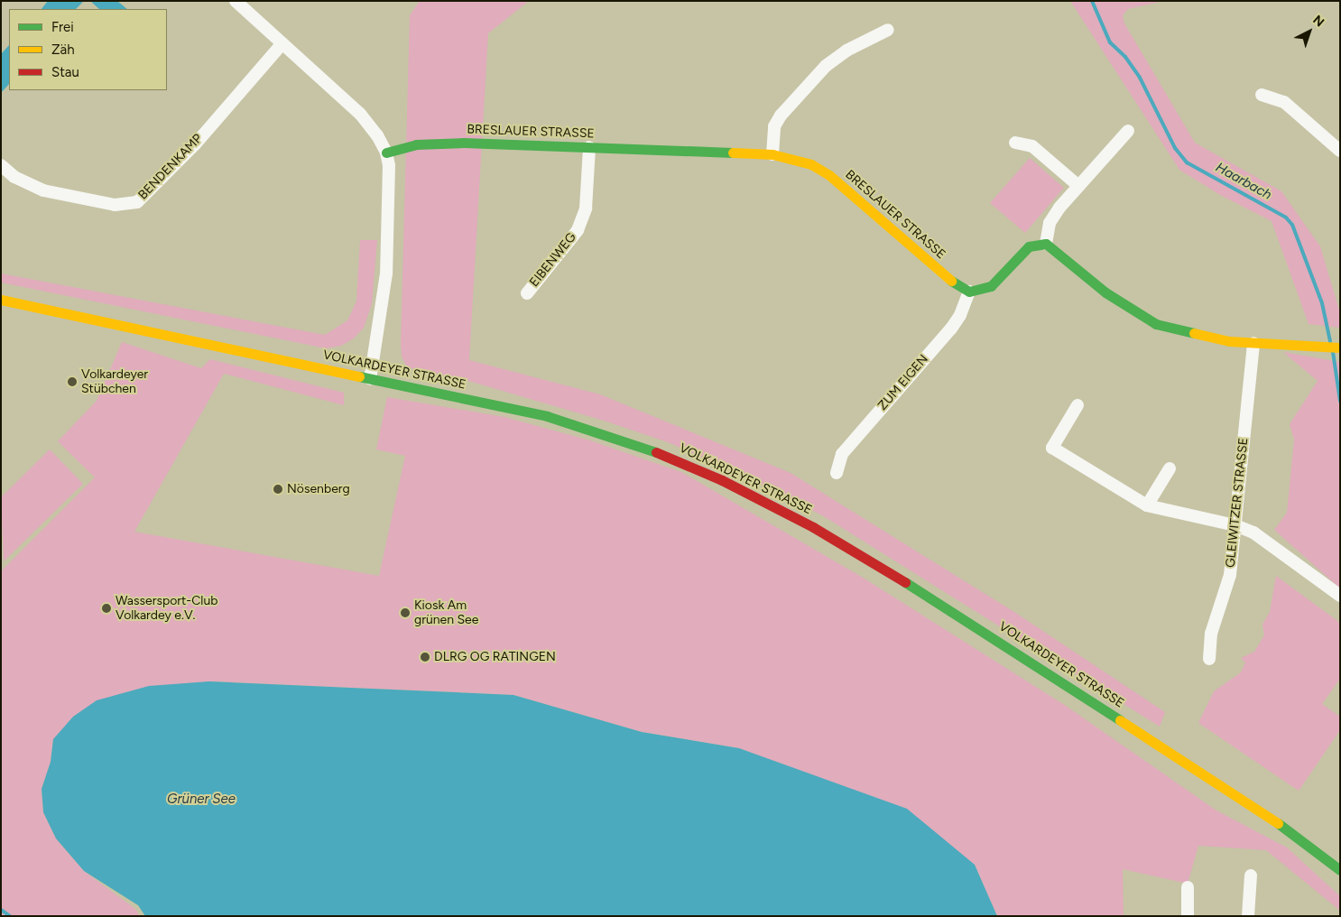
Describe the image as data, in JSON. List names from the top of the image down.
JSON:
{
  "streets": {
    "main road": ["BRESLAUER STRASSE", "VOLKARDEYER STRASSE"],
    "street": [
      "BENDENKAMP",
      "EIBENWEG",
      "ZUM EIGEN",
      "GLEIWITZER STRASSE"
    ]
  },
  "crossings": [
    ["BRESLAUER STRASSE", "EIBENWEG"],
    ["BRESLAUER STRASSE", "ZUM EIGEN"]
  ],
  "water": ["Haarbach", "Grüner See"],
  "places": [
    "Volkardeyer Stübchen",
    "Nösenberg",
    "Wassersport-Club Volkardey e.V.",
    "Kiosk Am grünen See",
    "DLRG OG RATINGEN"
  ],
  "legend": ["Frei", "Zäh", "Stau"],
  "north": "top right"
}
